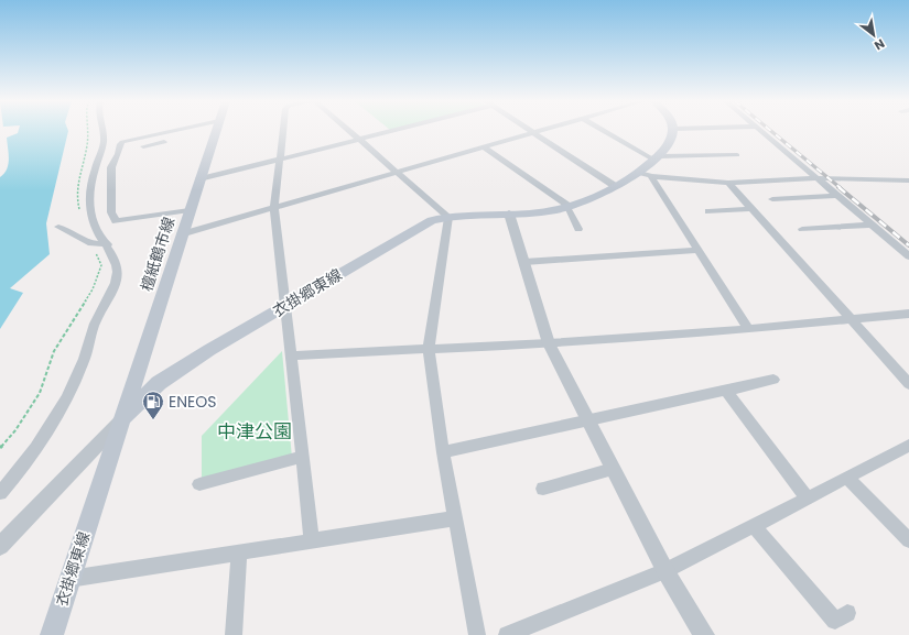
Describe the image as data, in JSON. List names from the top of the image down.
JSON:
{
  "streets": {
    "main road": ["檀紙鶴市線", "衣掛郷東線"]
  },
  "crossings": [
    ["檀紙鶴市線", "衣掛郷東線"]
  ],
  "parks": ["中津公園"],
  "places": {
    "fuel station": ["ENEOS"]
  },
  "north": "bottom right"
}
